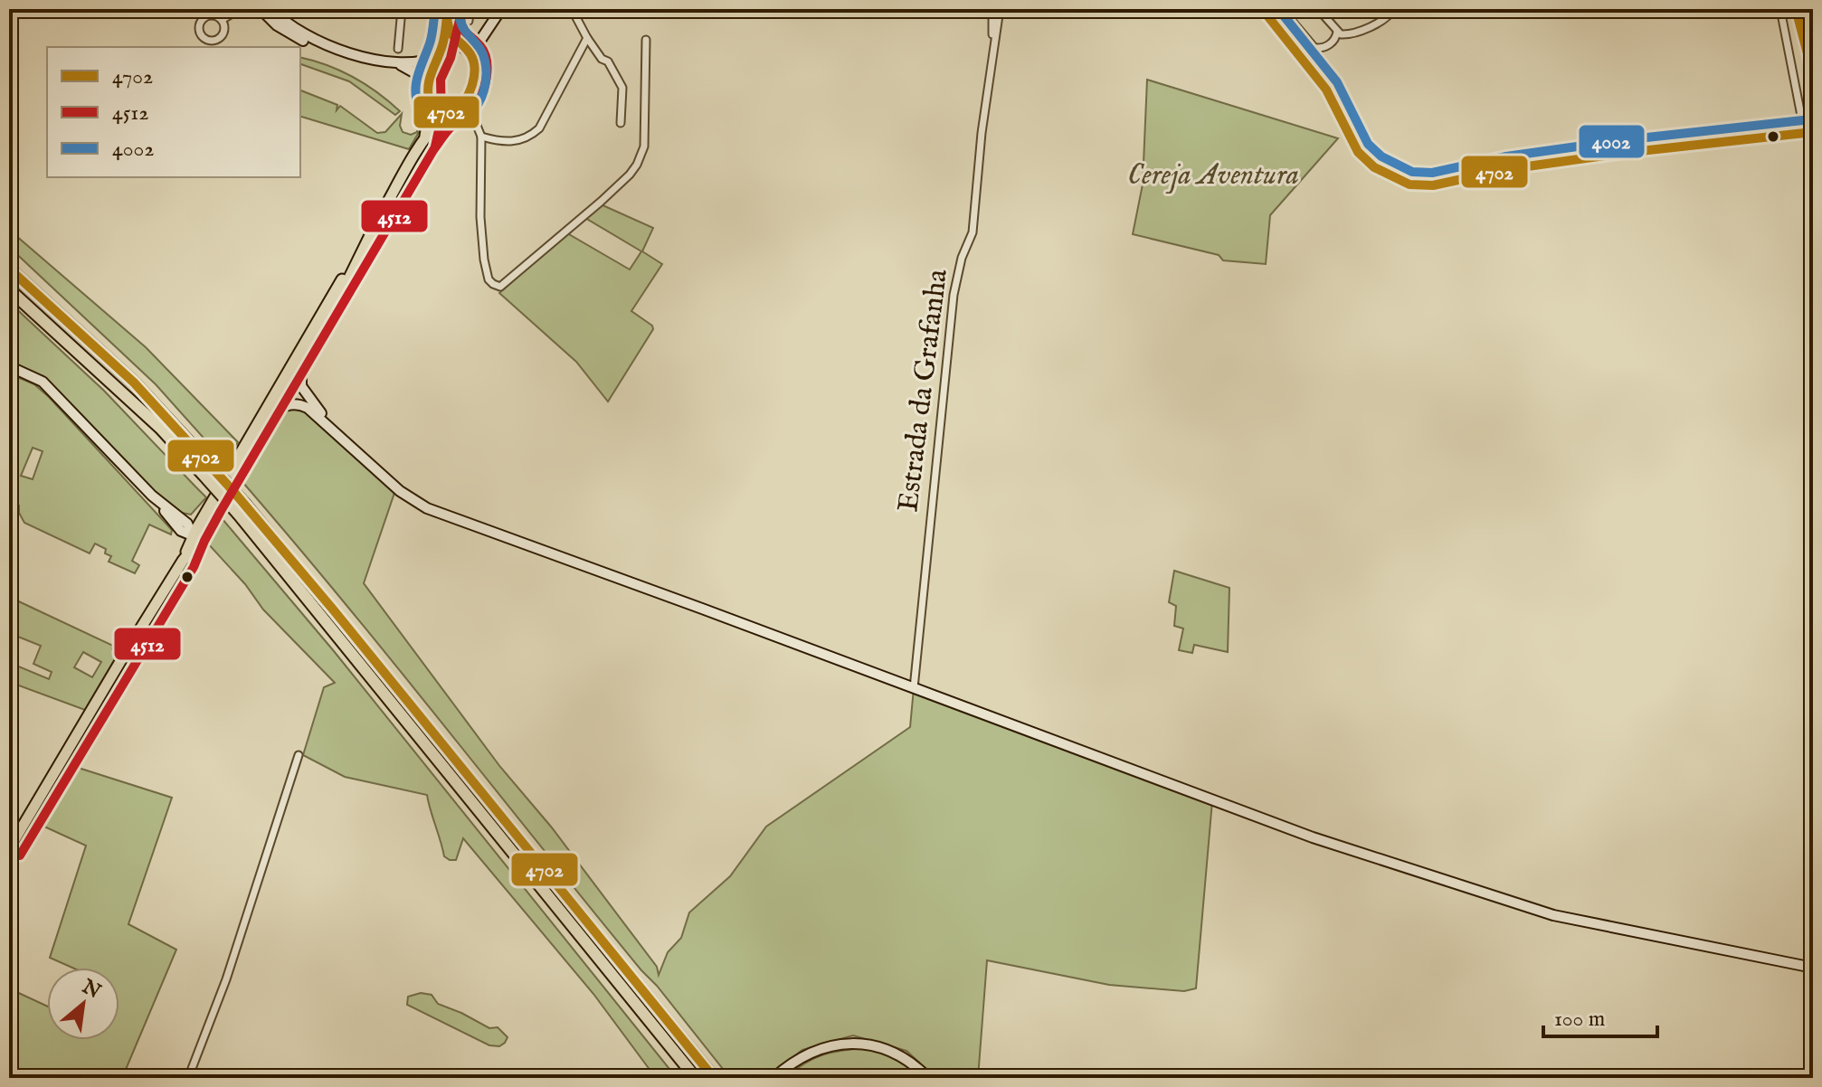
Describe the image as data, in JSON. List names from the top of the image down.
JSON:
{
  "streets": {
    "street": ["Estrada da Grafanha"]
  },
  "parks": ["Cereja Aventura"],
  "lines": ["transit line 4702", "transit line 4512", "transit line 4002"],
  "legend": ["4702", "4512", "4002"],
  "scale_bar": "100 m",
  "north": "top right"
}
